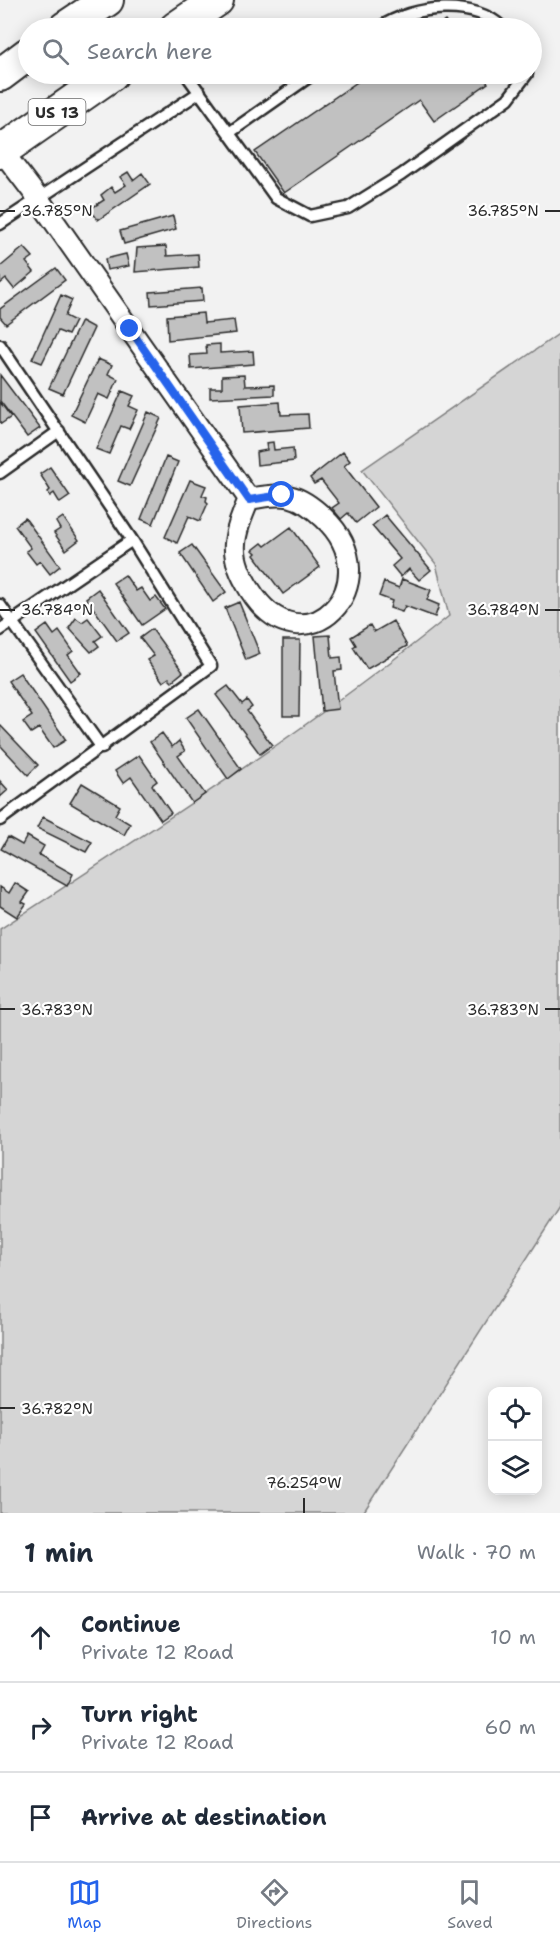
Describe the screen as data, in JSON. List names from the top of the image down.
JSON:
{
  "streets": {
    "main road": ["US 13"]
  },
  "page": {
    "search": "Search here",
    "heading": ["1 min", "Walk · 70 m"],
    "list": [
      ["Continue", "Private 12 Road", "10 m"],
      ["Turn right", "Private 12 Road", "60 m"],
      "Arrive at destination"
    ],
    "nav": ["Map", "Directions", "Saved"]
  },
  "coordinates": [
    "36.785°N",
    "36.784°N",
    "36.783°N",
    "36.782°N",
    "76.254°W"
  ]
}
